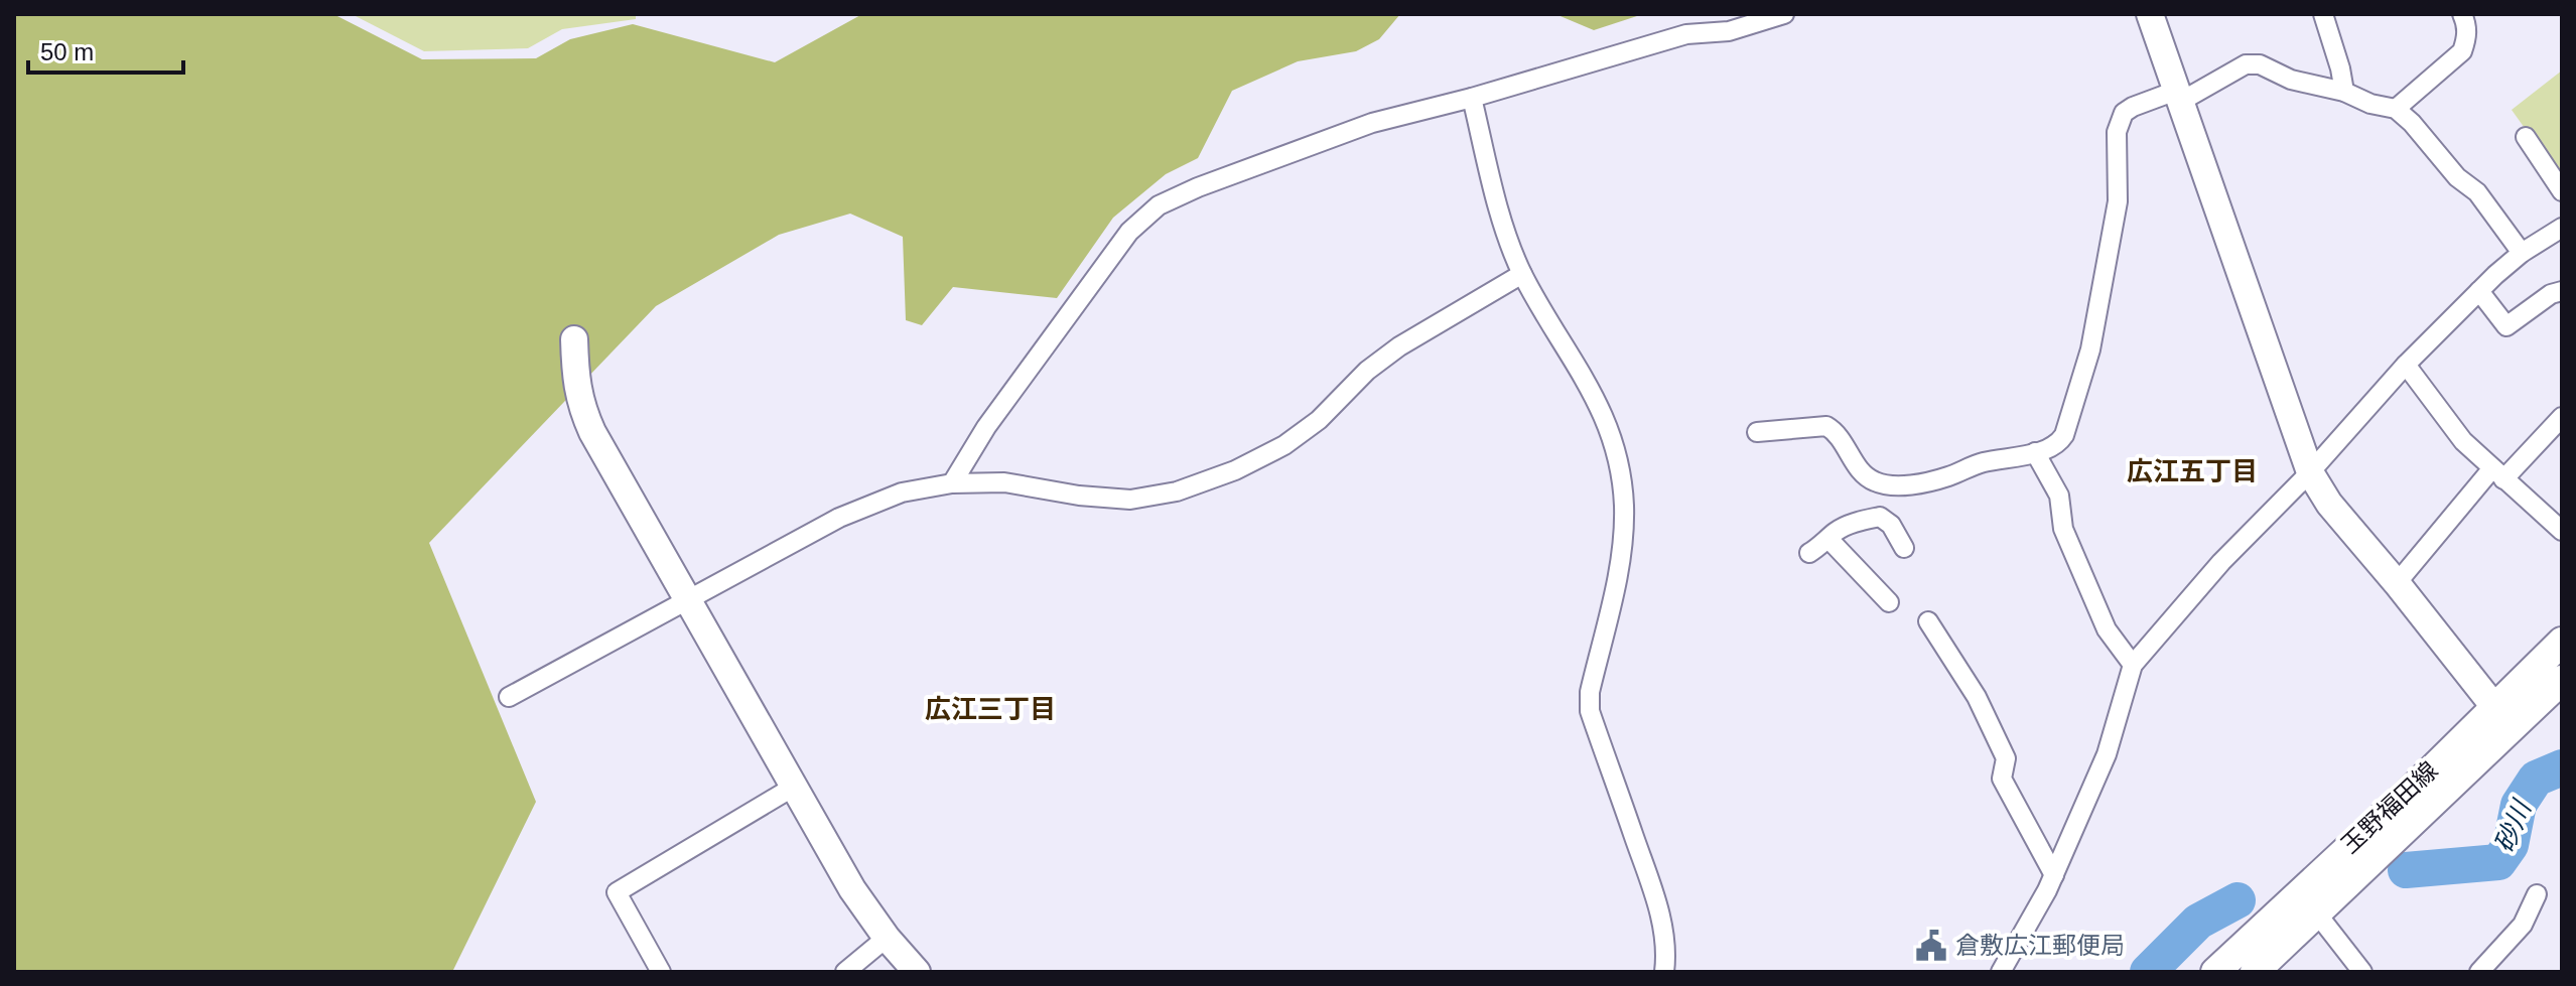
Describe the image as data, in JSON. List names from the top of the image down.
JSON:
{
  "streets": {
    "main road": ["玉野福田線"]
  },
  "districts": ["広江五丁目", "広江三丁目"],
  "water": ["砂川"],
  "places": {
    "public building": ["倉敷広江郵便局"]
  },
  "scale_bar": "50 m"
}
